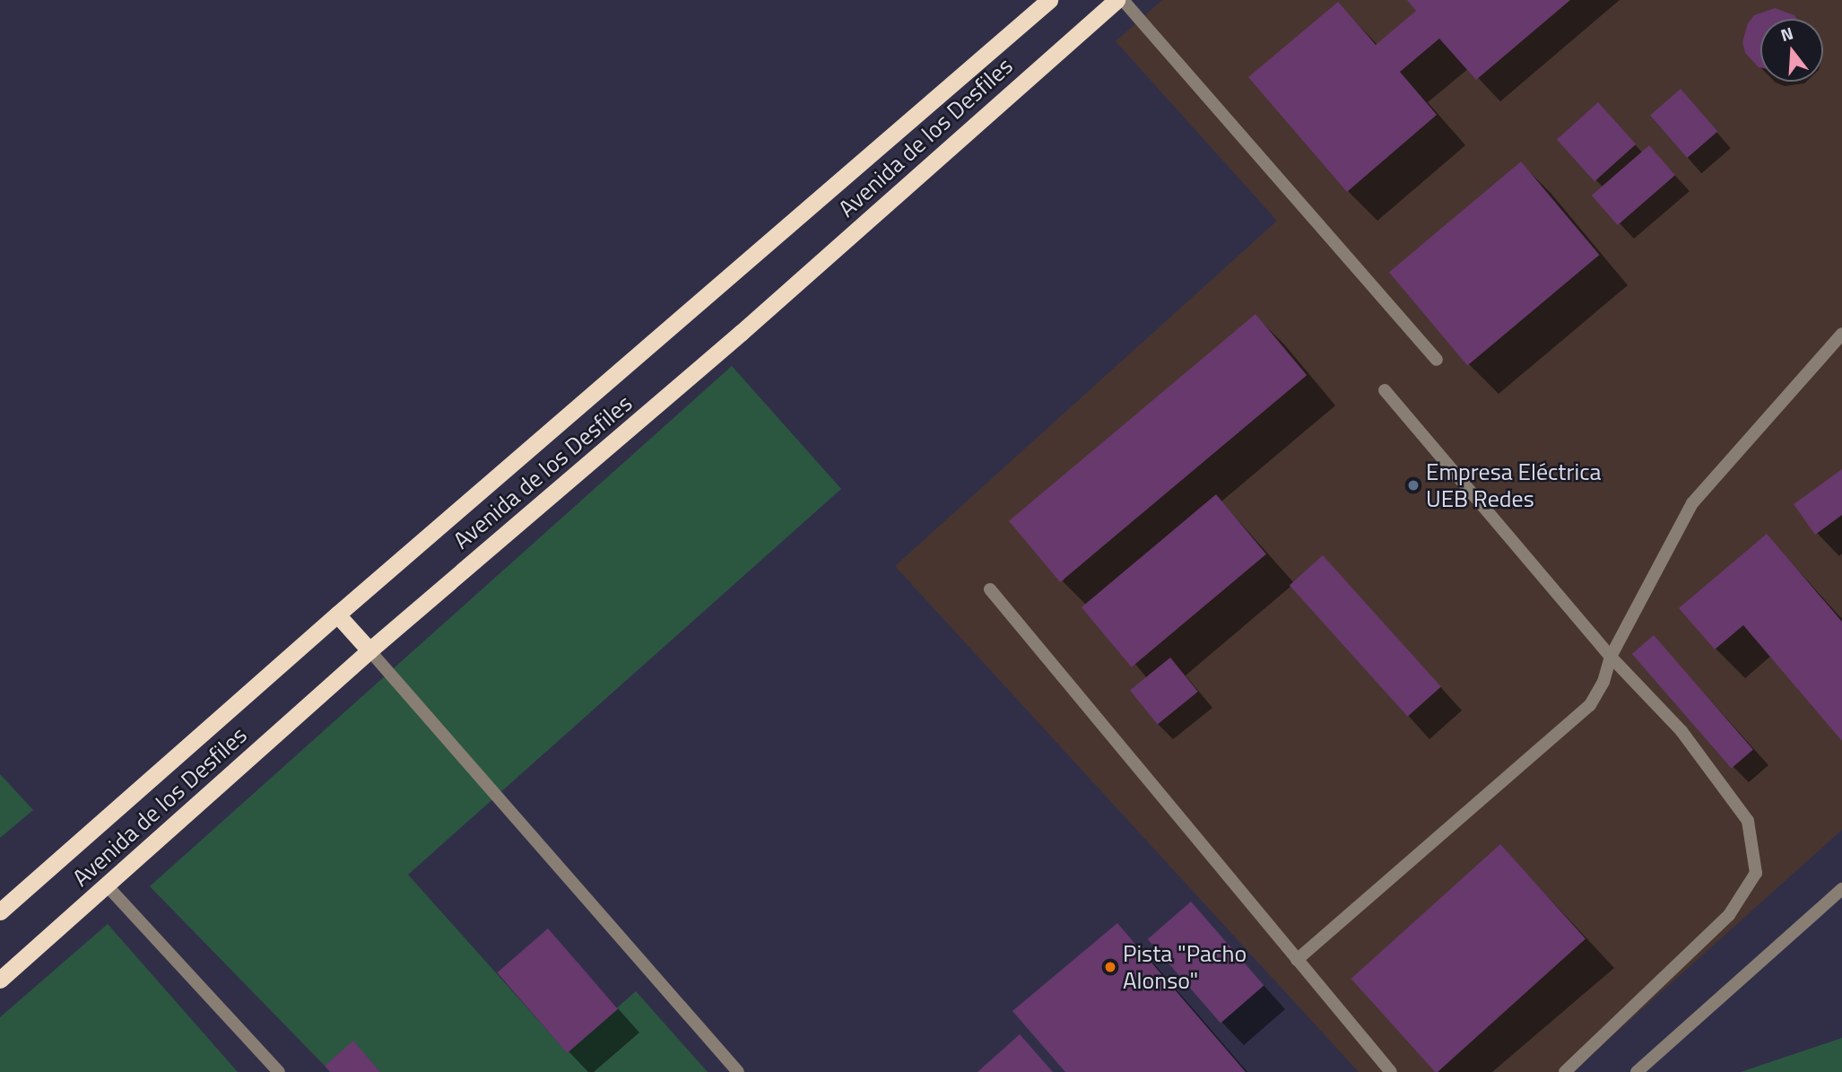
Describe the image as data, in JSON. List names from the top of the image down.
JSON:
{
  "streets": {
    "highway": ["Avenida de los Desfiles"]
  },
  "places": ["Empresa Eléctrica UEB Redes", "Pista \"Pacho Alonso\""],
  "north": "top"
}
